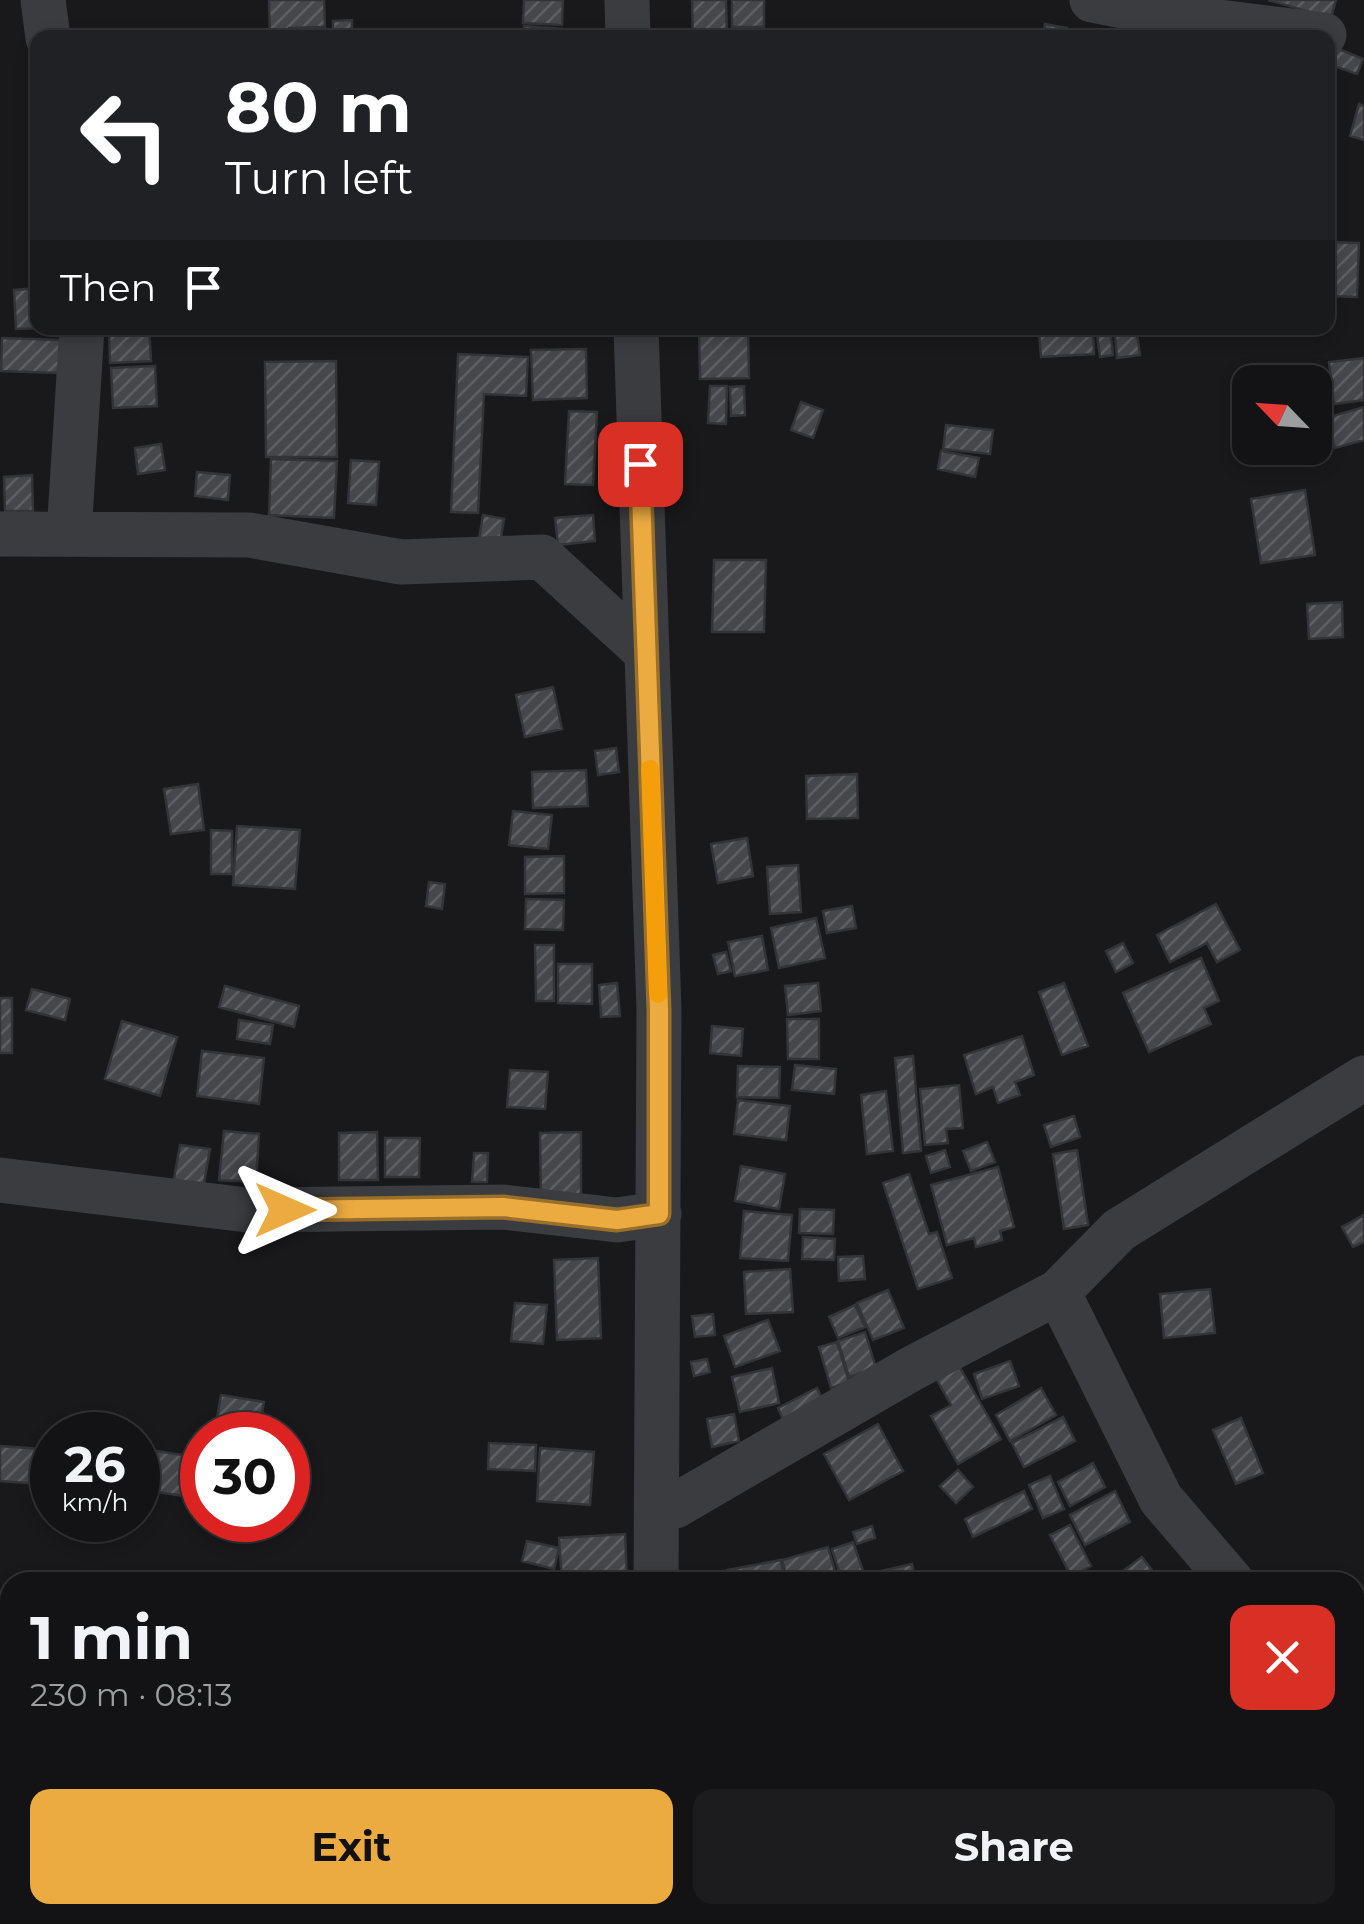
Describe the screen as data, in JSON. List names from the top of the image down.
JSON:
{
  "north": "top left",
  "page": {
    "turn": ["80 m", "Turn left"],
    "then": "Then",
    "speed": "26 km/h",
    "limit": "30",
    "heading": ["1 min", "230 m · 08:13"],
    "buttons": ["Exit", "Share"]
  }
}
